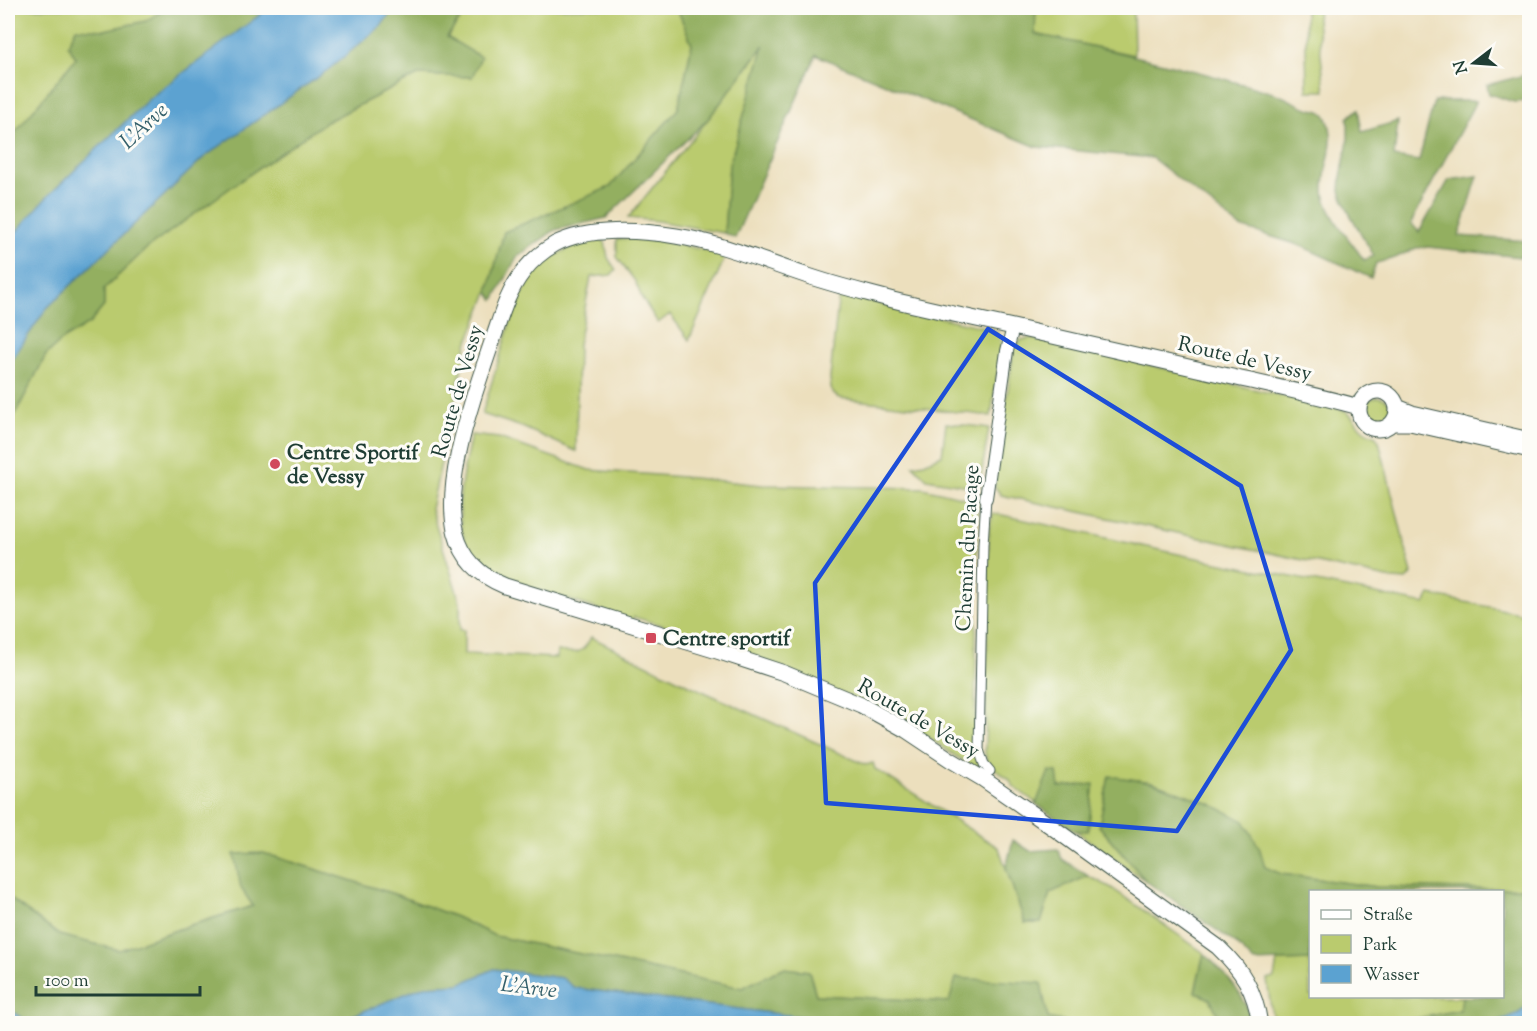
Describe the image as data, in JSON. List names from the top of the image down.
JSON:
{
  "streets": {
    "street": ["Route de Vessy", "Chemin du Pacage"]
  },
  "crossings": [
    ["Route de Vessy", "Chemin du Pacage"]
  ],
  "water": ["L'Arve"],
  "places": {
    "other": ["Centre Sportif de Vessy"],
    "transit": ["Centre sportif"]
  },
  "legend": ["Straße", "Park", "Wasser"],
  "scale_bar": "100 m",
  "north": "left"
}
